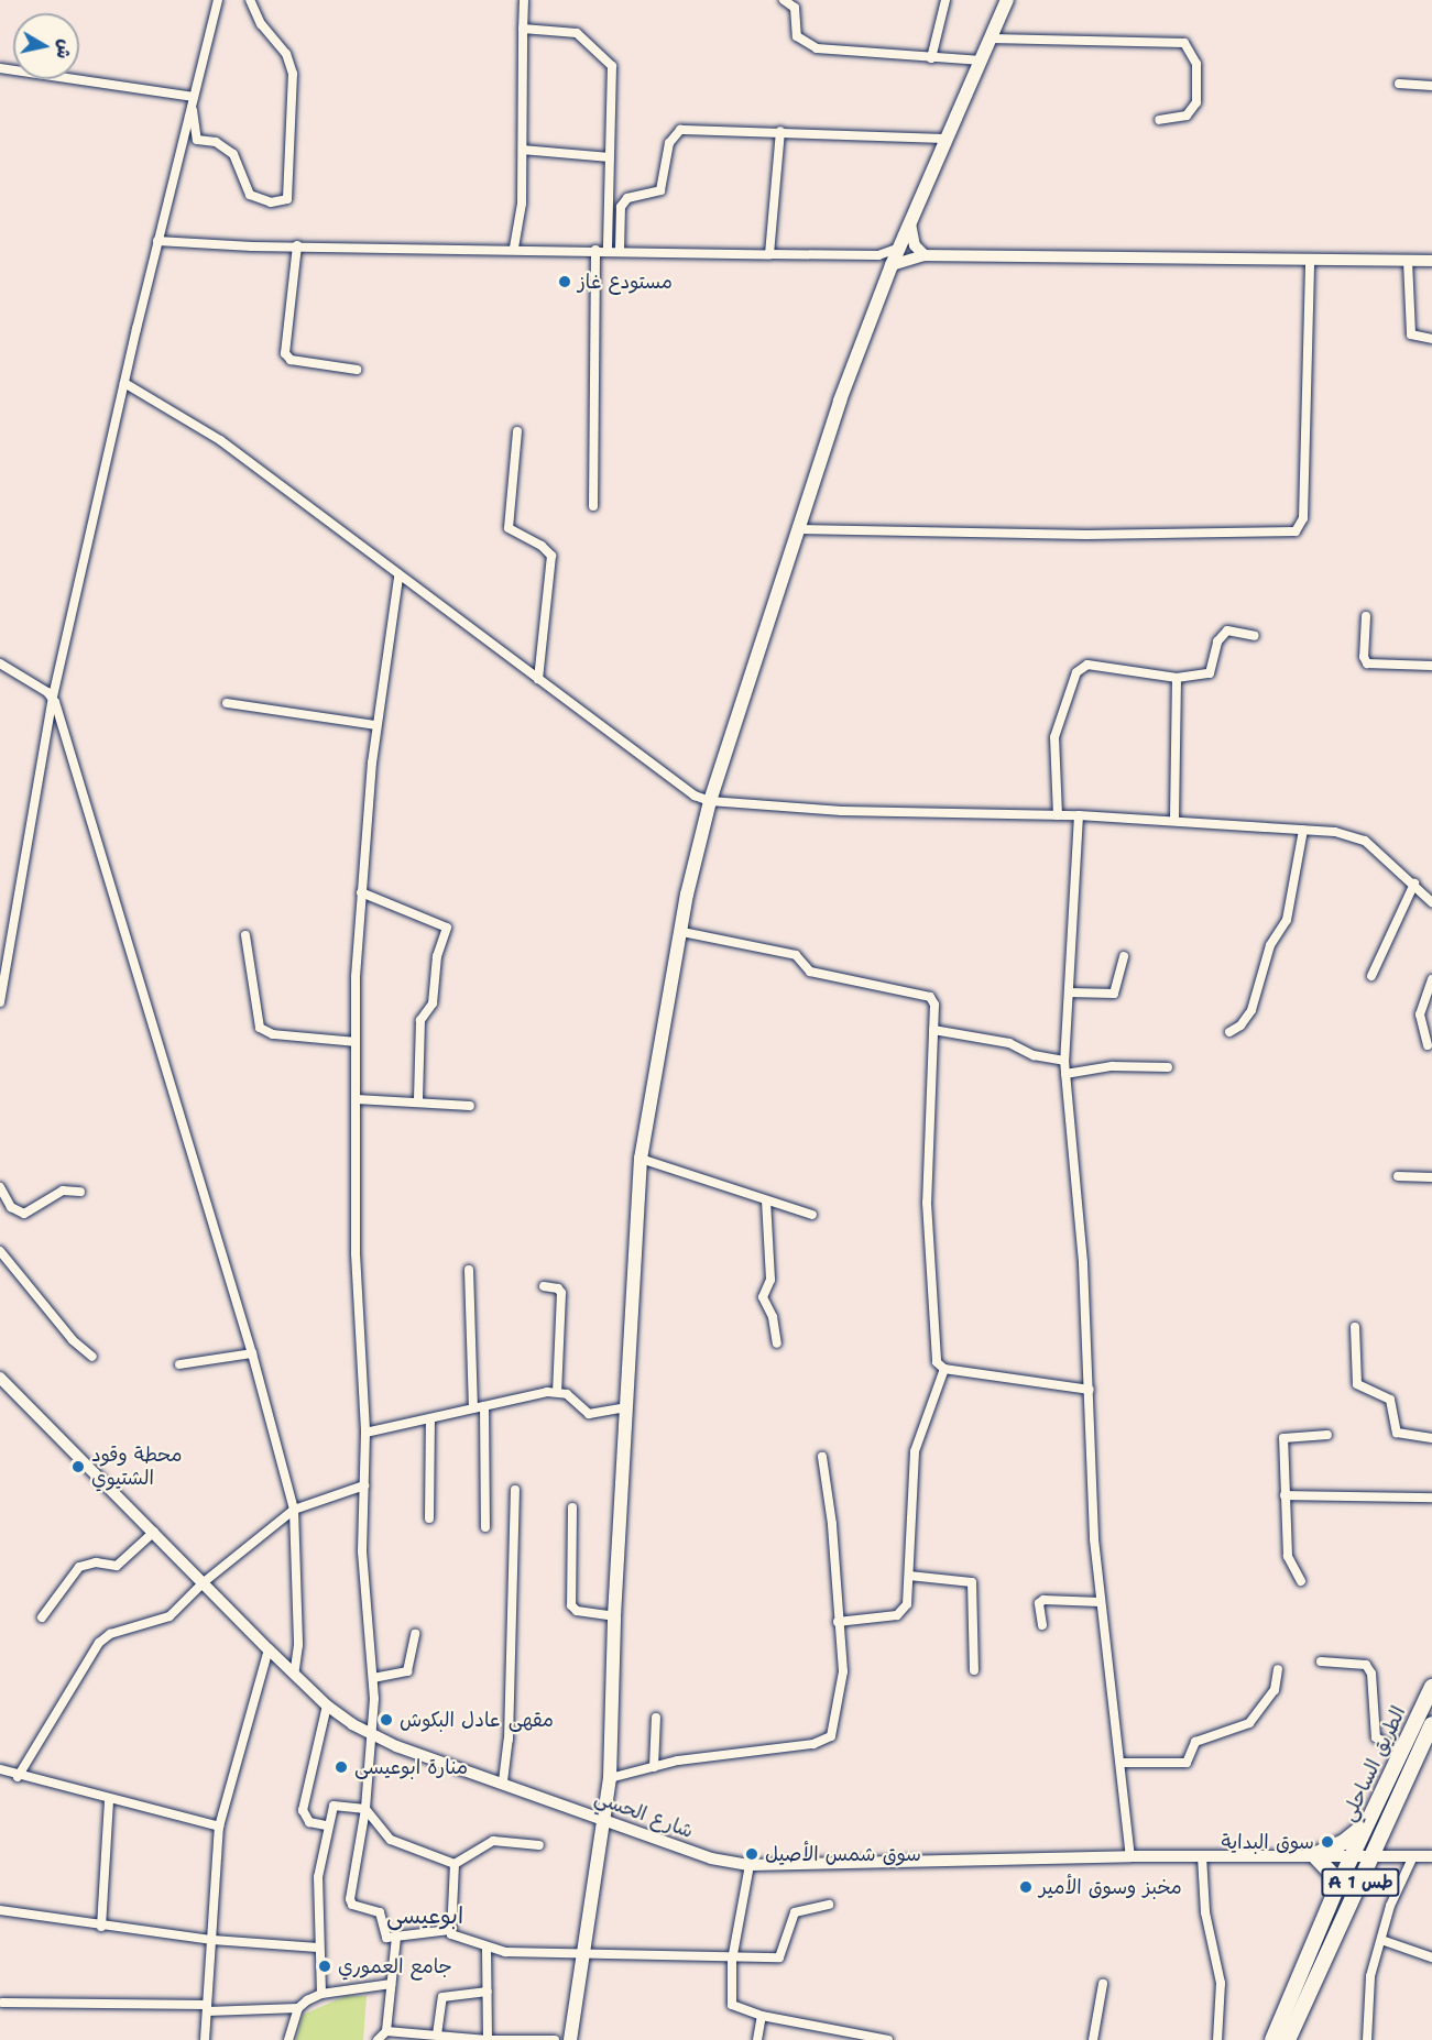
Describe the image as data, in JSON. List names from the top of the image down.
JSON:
{
  "streets": {
    "highway": ["الطريق الساحلي", "A 1 طس"],
    "street": ["شارع الحسي"]
  },
  "crossings": [
    ["الطريق الساحلي", "شارع الحسي"]
  ],
  "districts": ["ابوعيسى"],
  "places": [
    "مستودع غاز",
    "محطة وقود الشتيوي",
    "مقهى عادل البكوش",
    "منارة ابوعيسى",
    "سوق البداية",
    "سوق شمس الأصيل",
    "مخبز وسوق الأمير",
    "جامع العموري"
  ],
  "north": "right"
}
